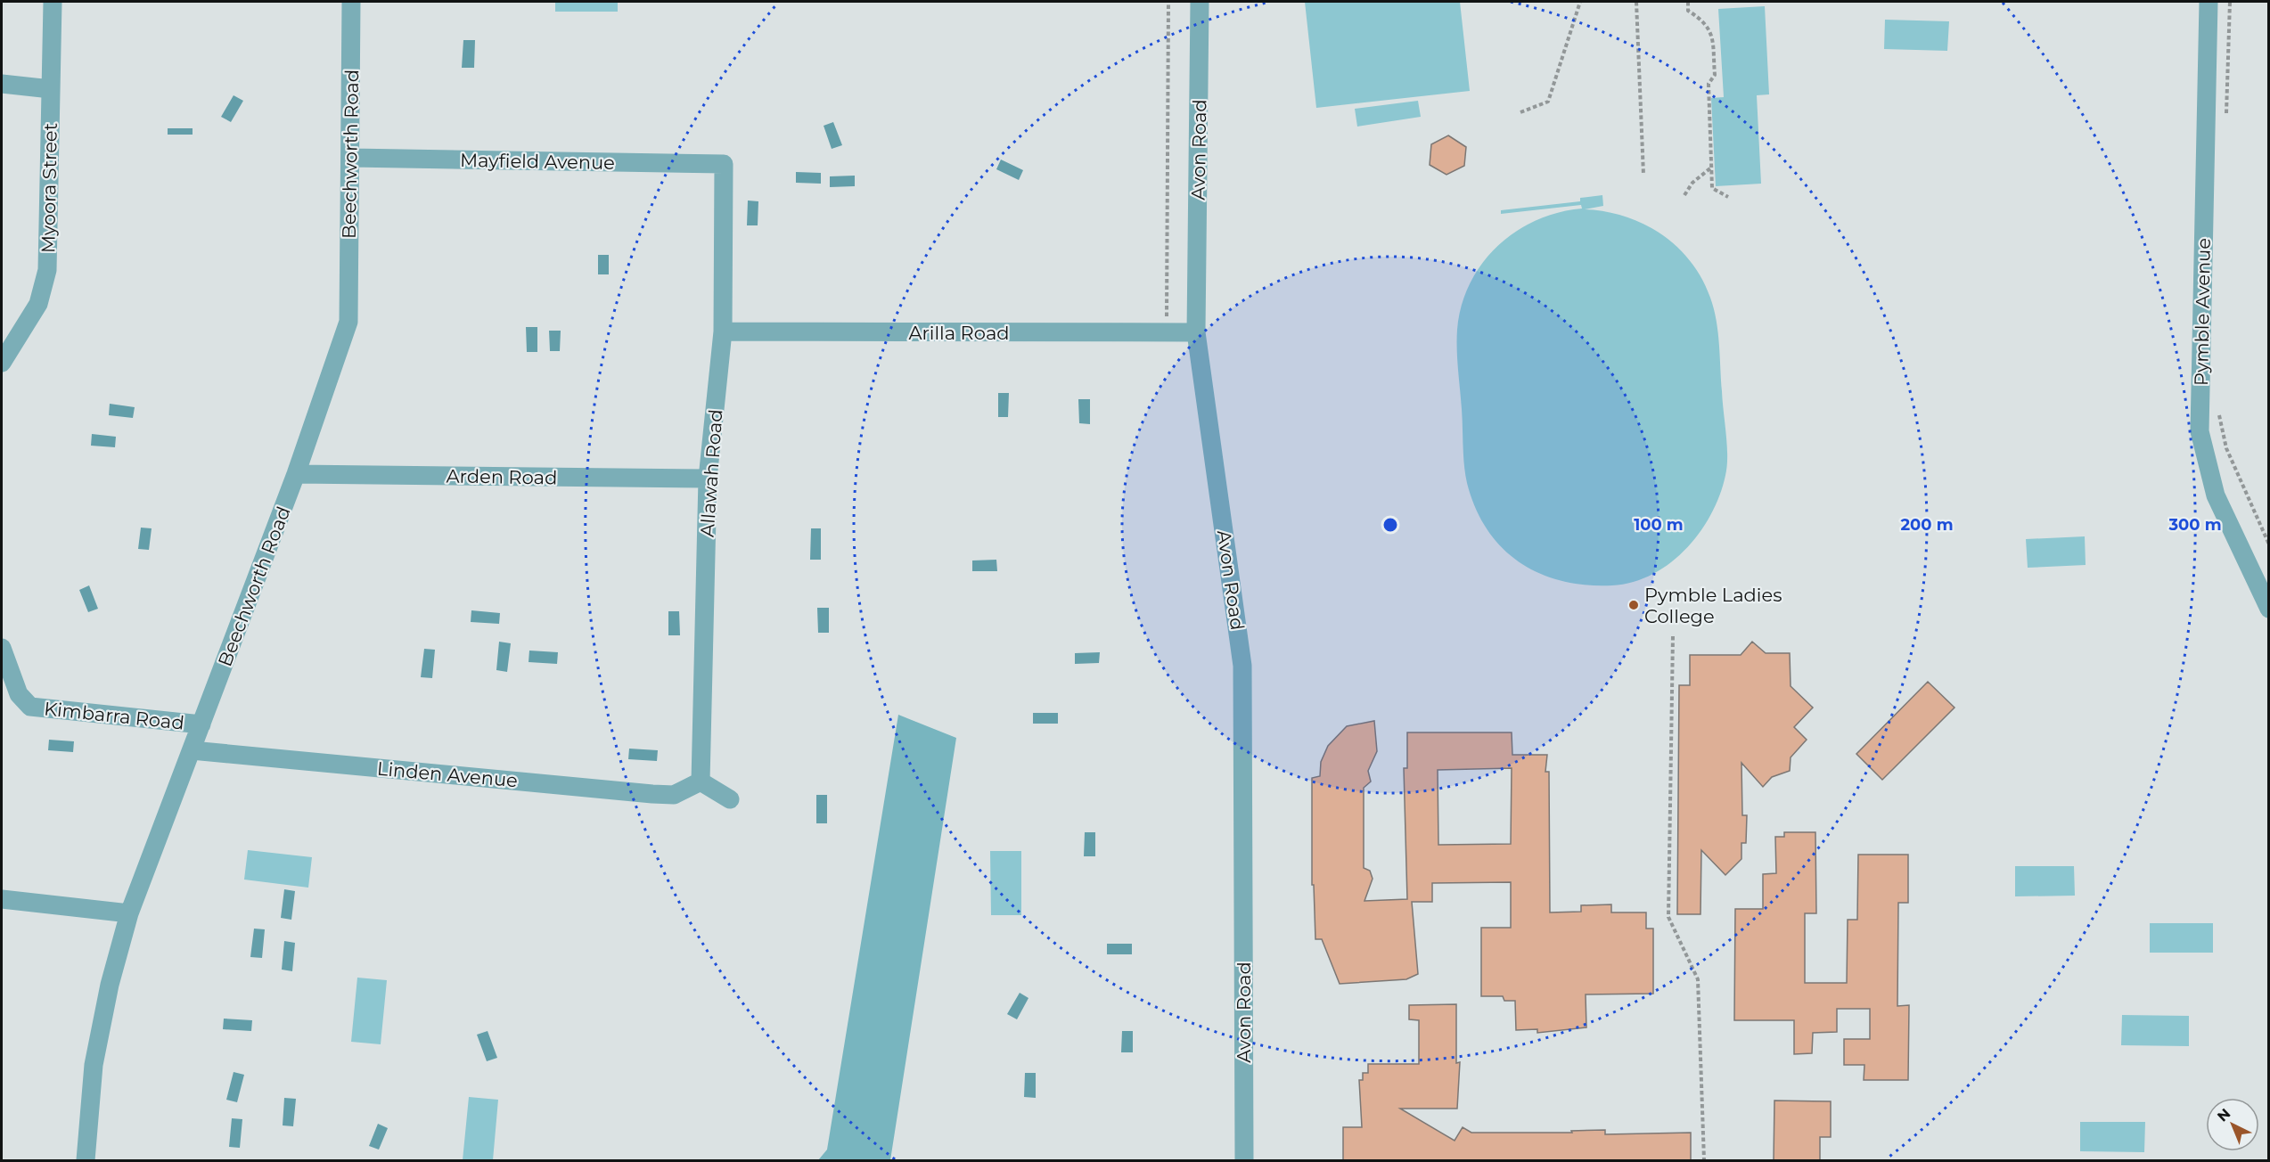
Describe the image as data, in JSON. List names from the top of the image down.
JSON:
{
  "streets": {
    "street": [
      "Avon Road",
      "Beechworth Road",
      "Mayfield Avenue",
      "Myoora Street",
      "Pymble Avenue",
      "Arilla Road",
      "Allawah Road",
      "Arden Road",
      "Kimbarra Road",
      "Linden Avenue"
    ]
  },
  "crossings": [
    ["Avon Road", "Arilla Road"],
    ["Beechworth Road", "Mayfield Avenue"],
    ["Beechworth Road", "Arden Road"],
    ["Beechworth Road", "Kimbarra Road"],
    ["Beechworth Road", "Linden Avenue"],
    ["Mayfield Avenue", "Allawah Road"],
    ["Arilla Road", "Allawah Road"],
    ["Allawah Road", "Arden Road"],
    ["Allawah Road", "Linden Avenue"]
  ],
  "places": ["Pymble Ladies College"],
  "north": "top left",
  "rings": ["100 m", "200 m", "300 m"]
}
